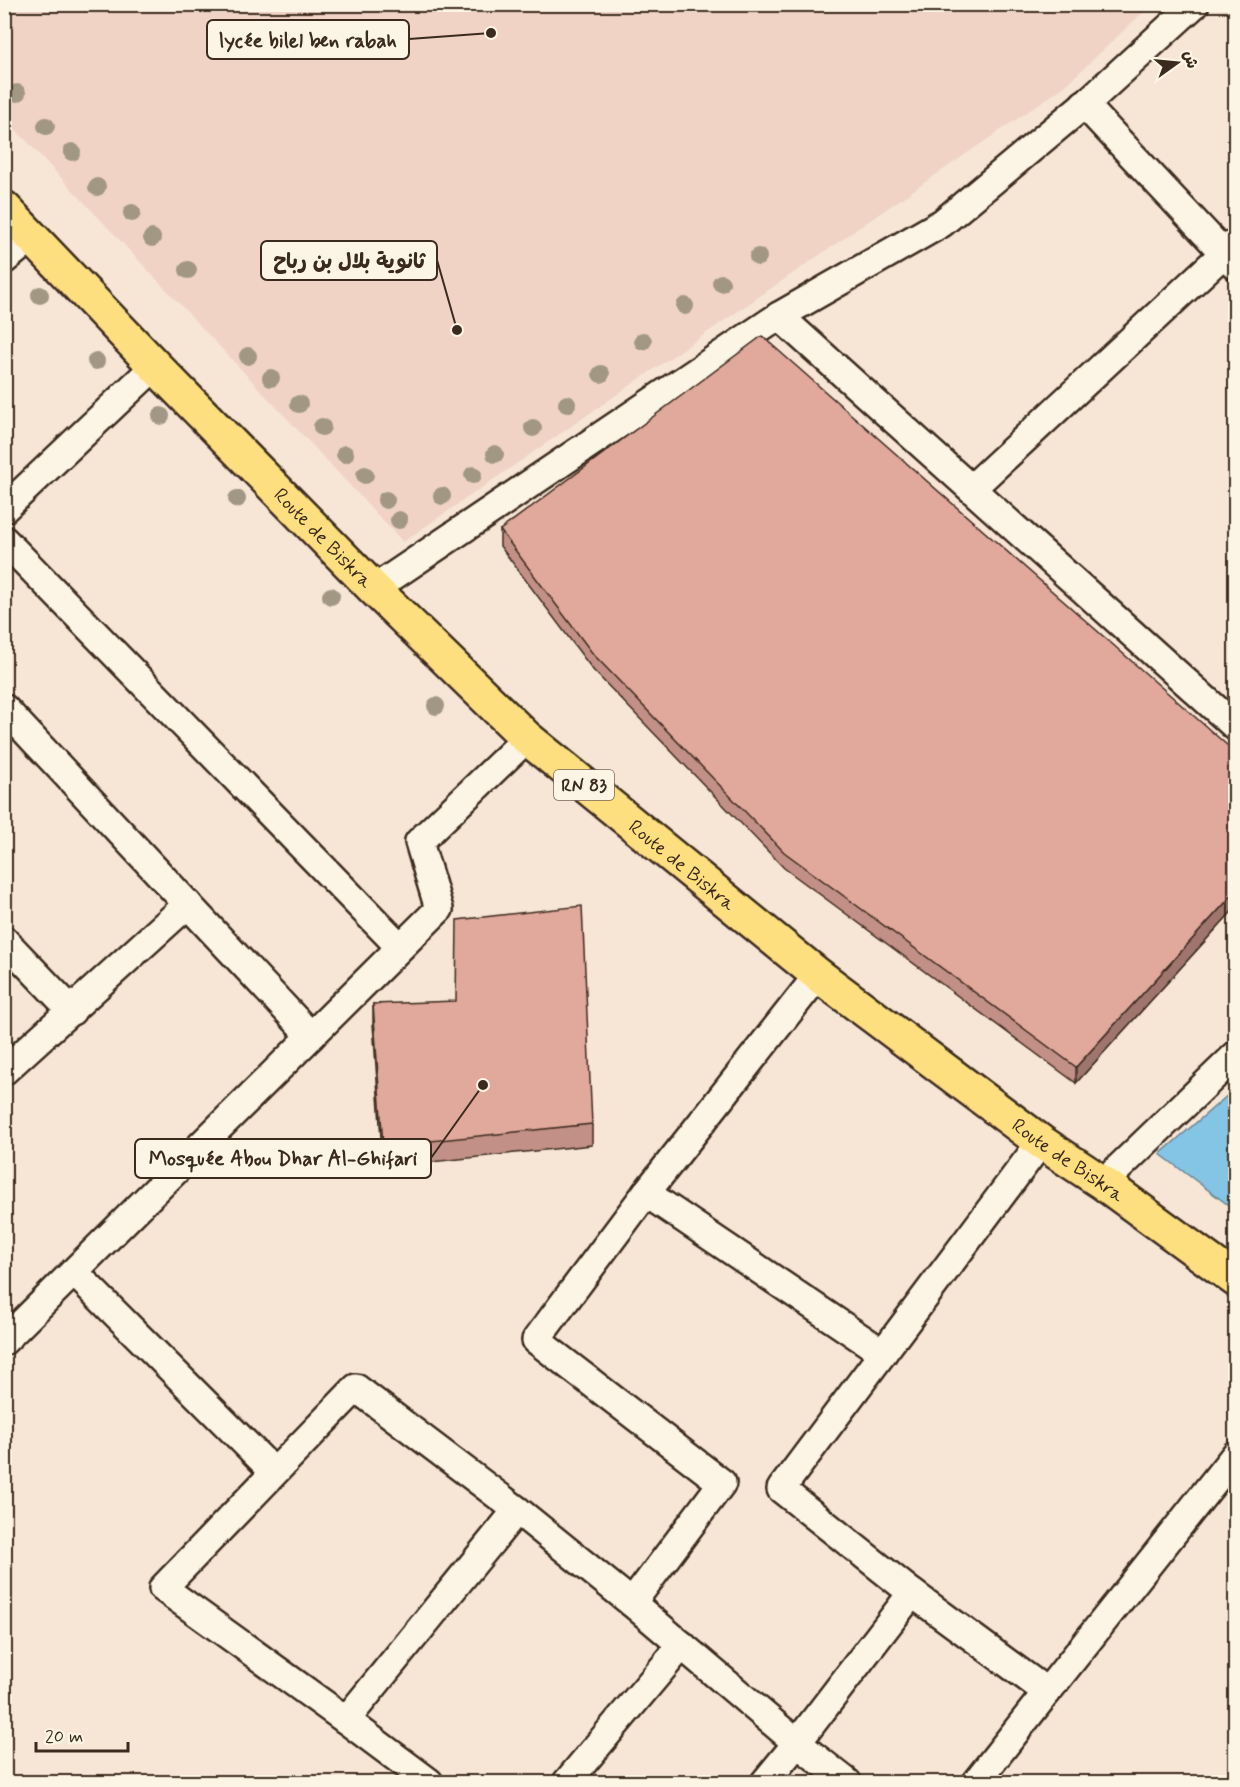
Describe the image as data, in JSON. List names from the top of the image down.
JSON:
{
  "streets": {
    "main road": ["Route de Biskra", "RN 83"]
  },
  "places": ["lycée bilel ben rabah", "ثانوية بلال بن رباح", "Mosquée Abou Dhar Al-Ghifari"],
  "scale_bar": "20 m",
  "north": "right"
}
